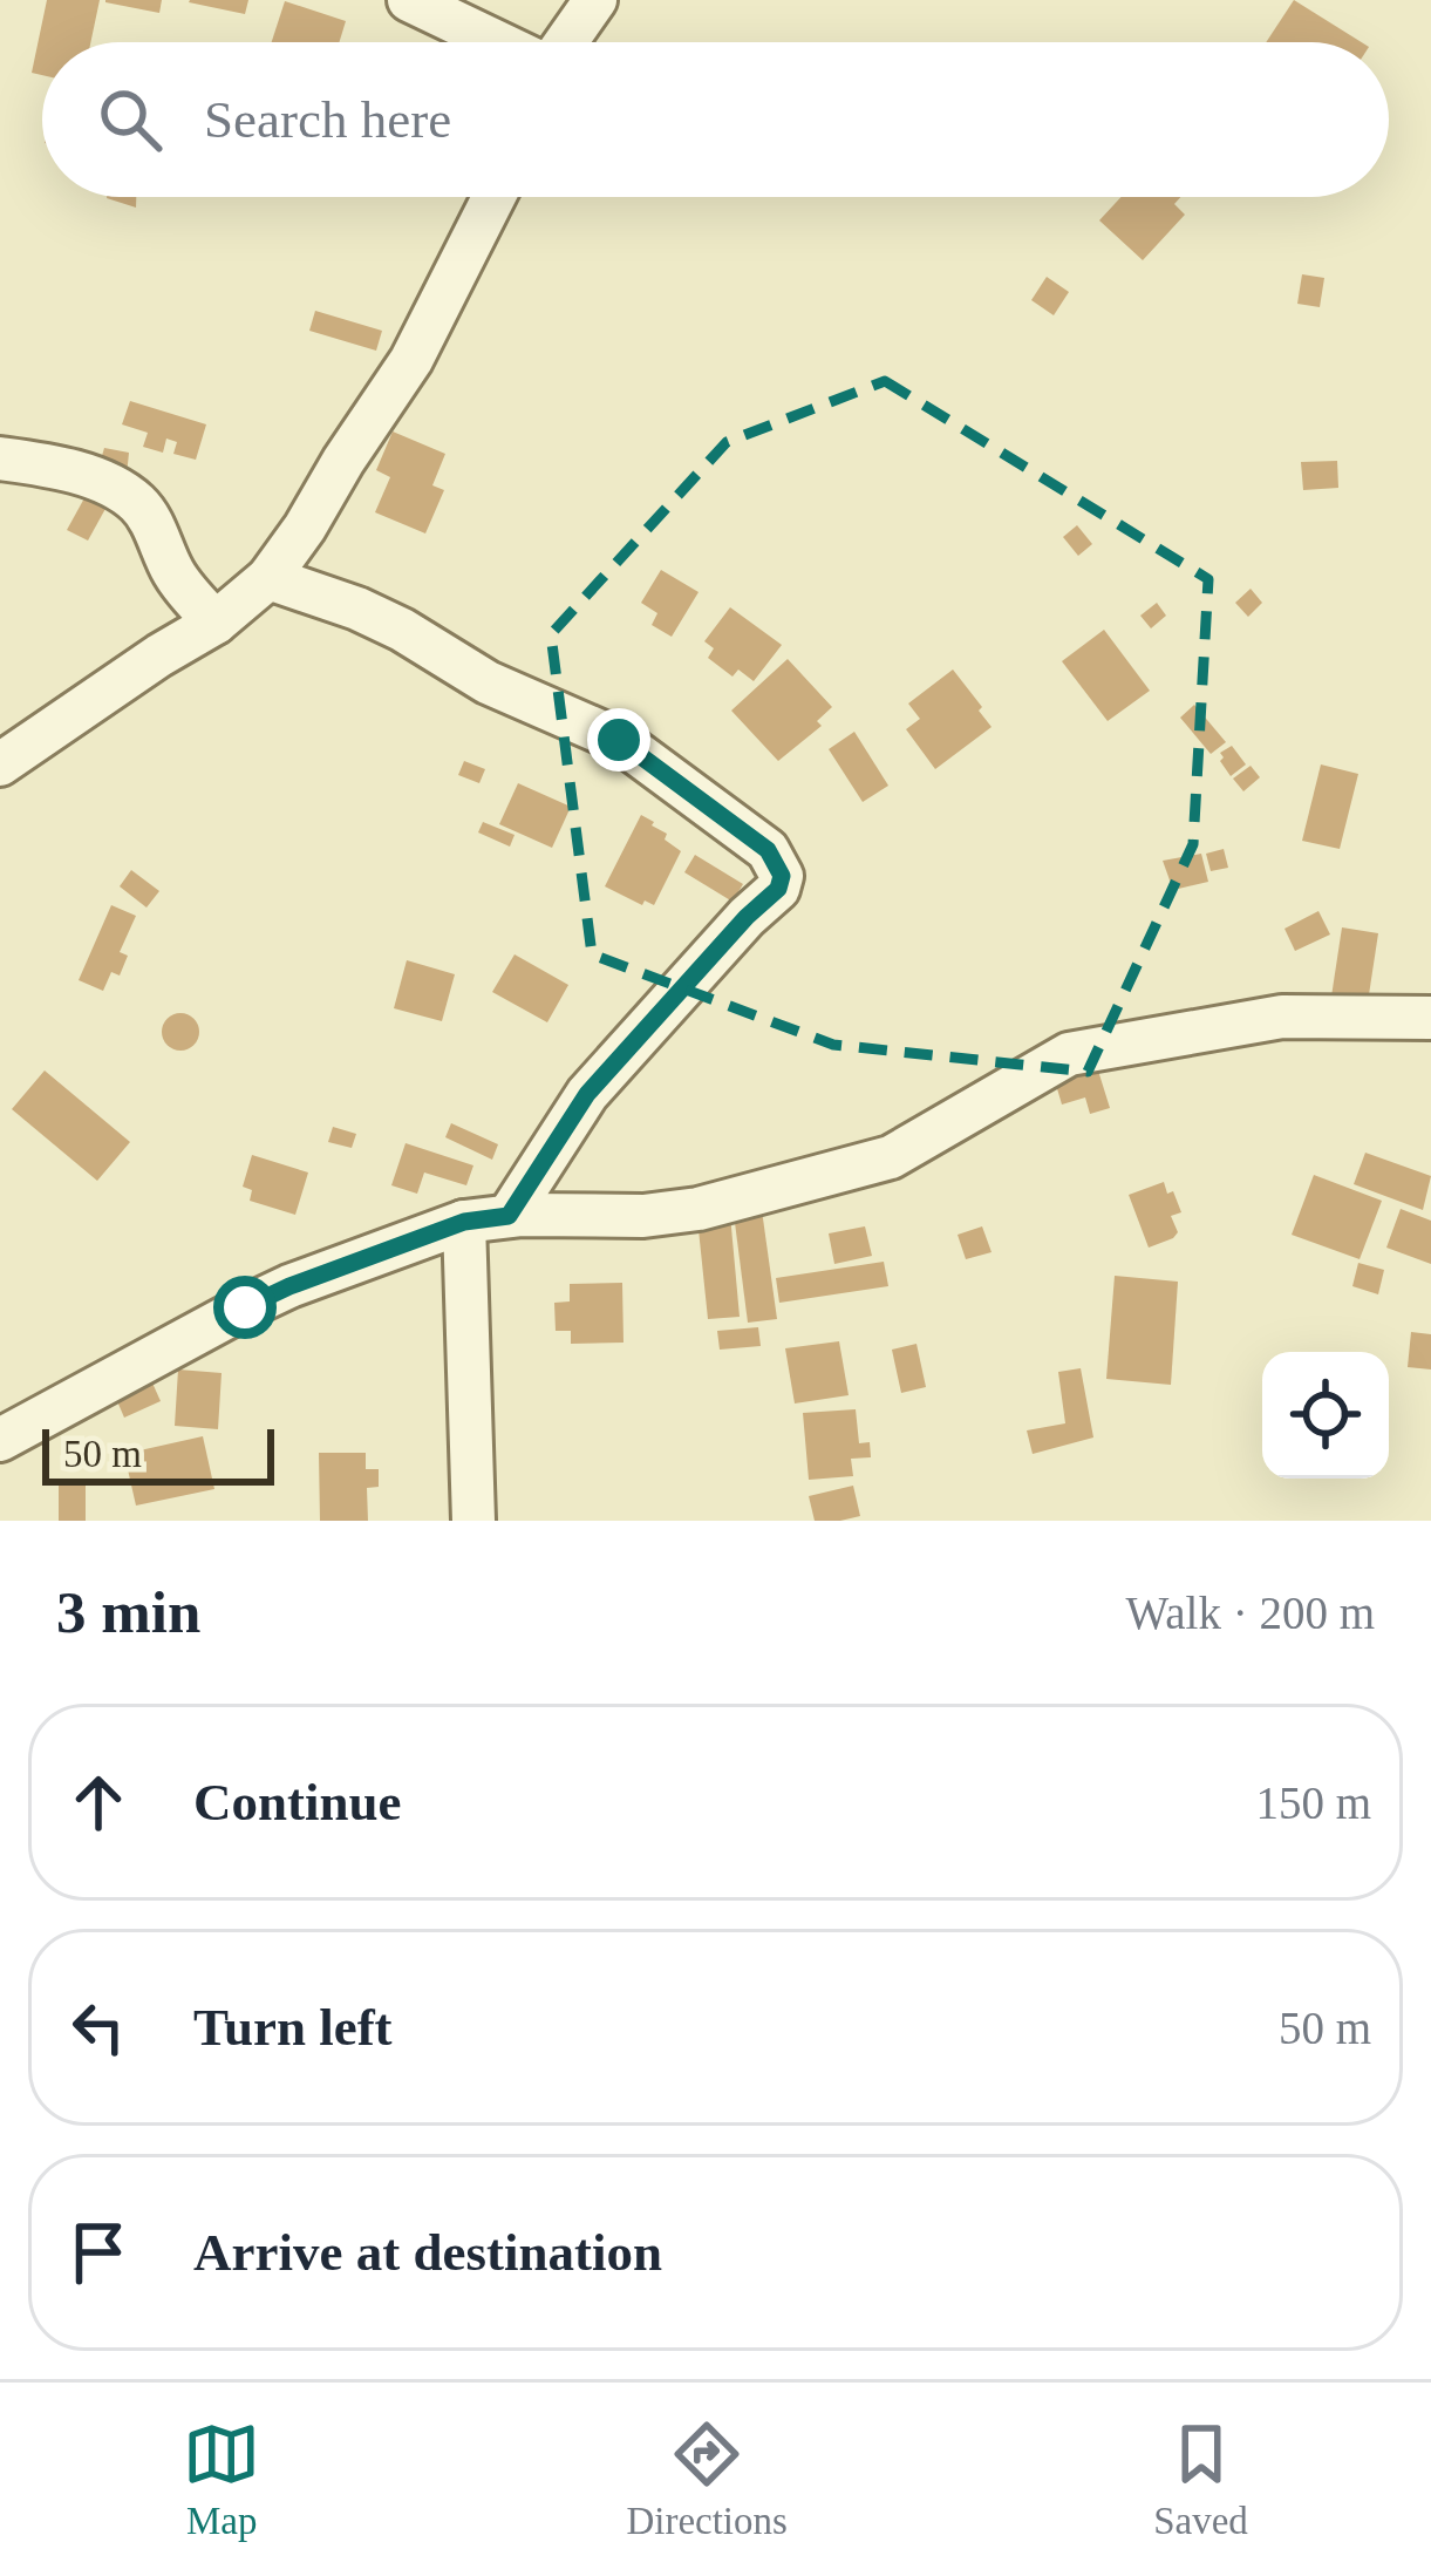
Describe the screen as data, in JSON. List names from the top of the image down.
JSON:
{
  "scale_bar": "50 m",
  "page": {
    "search": "Search here",
    "scale": "50 m",
    "heading": ["3 min", "Walk · 200 m"],
    "list": [
      ["Continue", "150 m"],
      ["Turn left", "50 m"],
      "Arrive at destination"
    ],
    "nav": ["Map", "Directions", "Saved"]
  }
}
